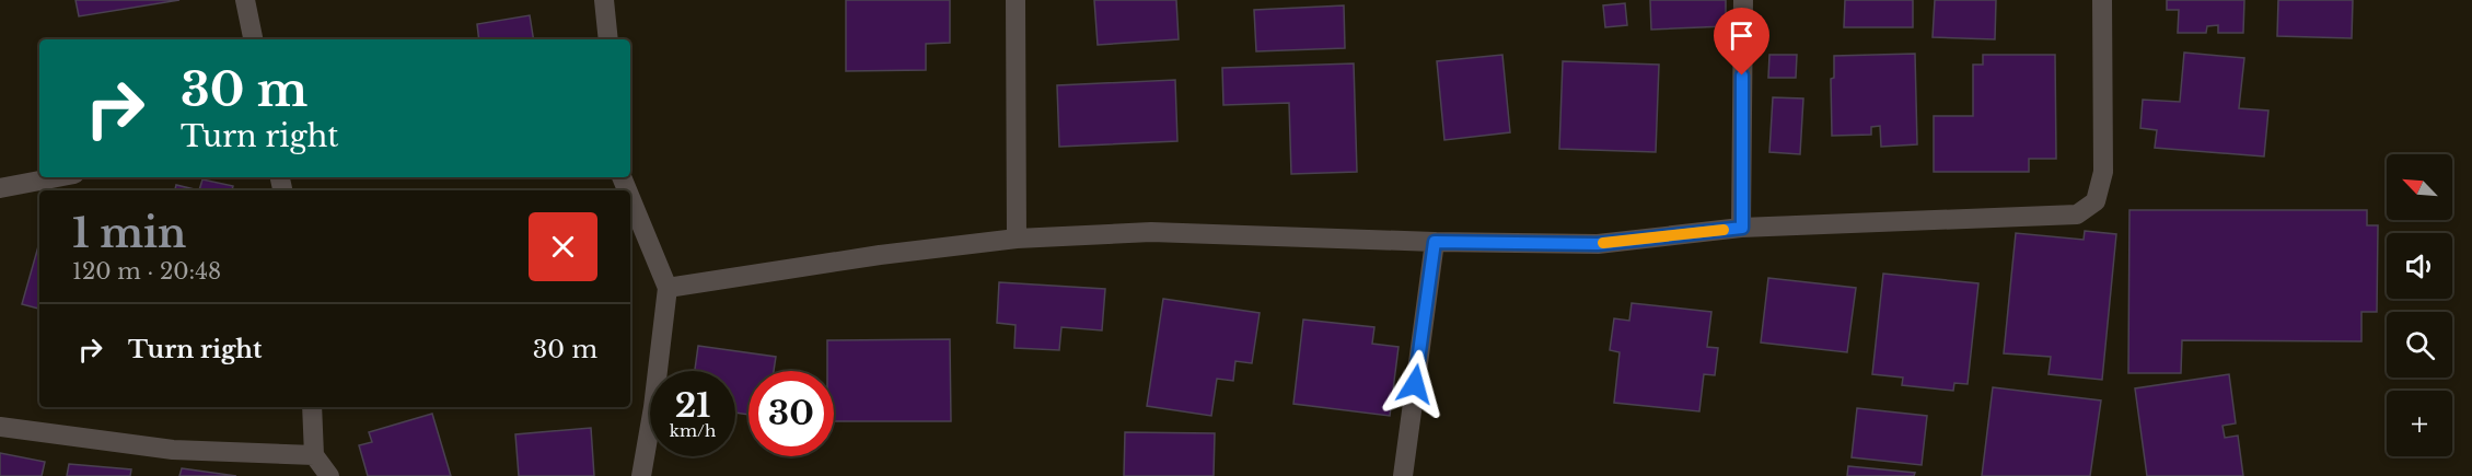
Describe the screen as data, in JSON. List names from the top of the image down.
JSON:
{
  "north": "top left",
  "page": {
    "turn": ["30 m", "Turn right"],
    "map_buttons": "+",
    "heading": ["1 min", "120 m · 20:48"],
    "list": [
      {
        "name": "Turn right",
        "value": "30 m"
      }
    ],
    "speed": "21 km/h",
    "limit": "30"
  }
}
